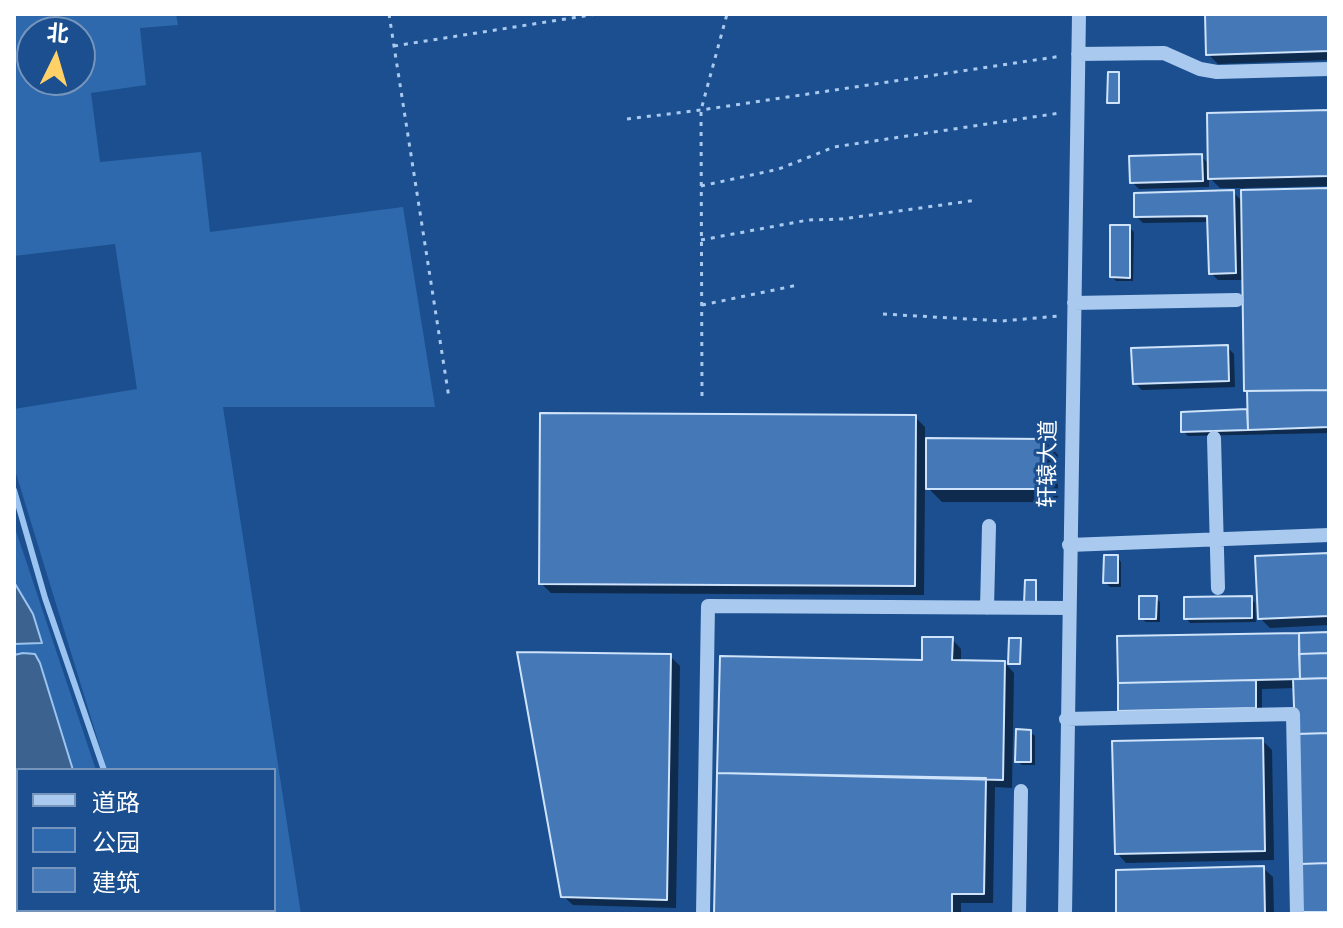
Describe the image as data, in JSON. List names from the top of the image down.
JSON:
{
  "streets": {
    "street": ["轩辕大道"]
  },
  "legend": ["道路", "公园", "建筑"],
  "north": "top"
}
